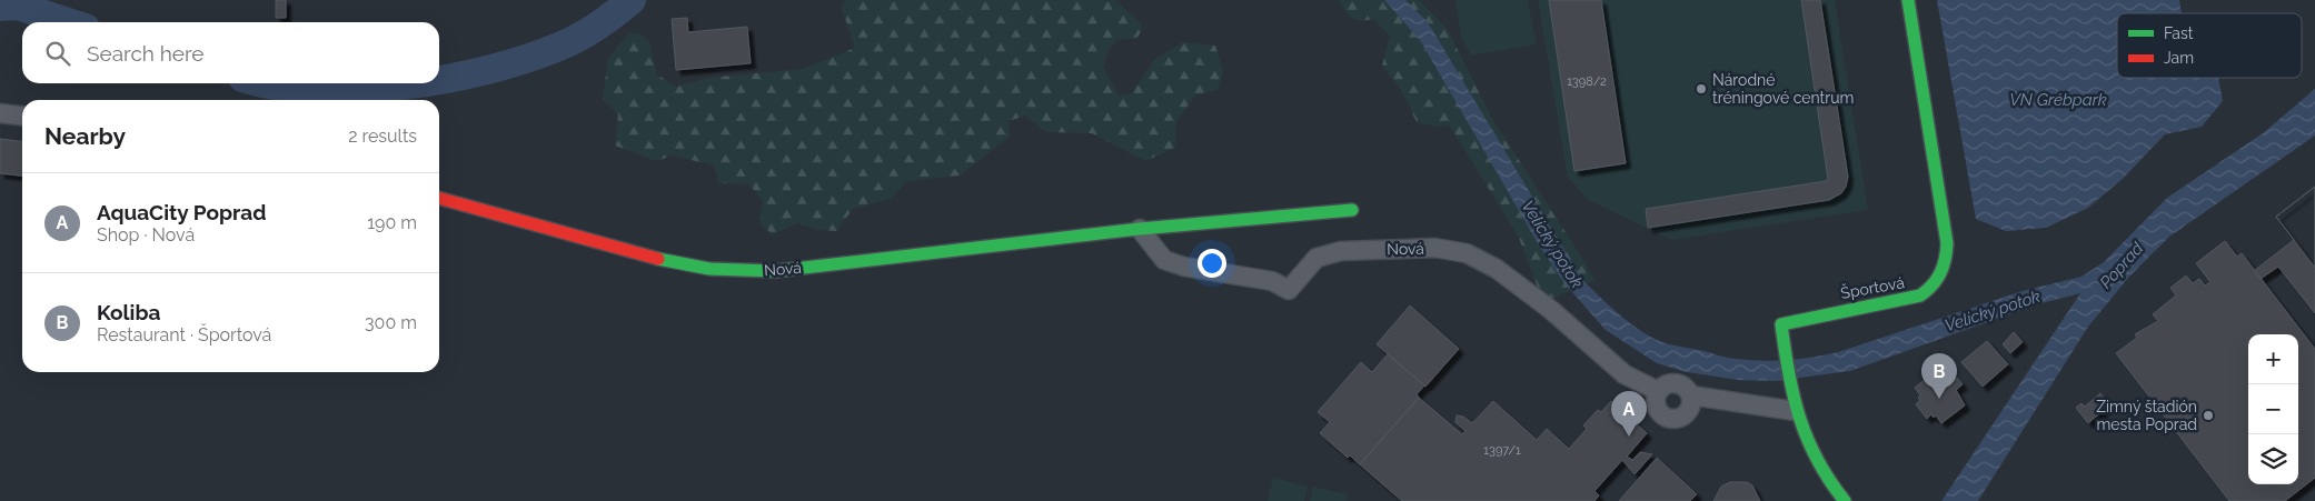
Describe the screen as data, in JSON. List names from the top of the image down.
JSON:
{
  "streets": {
    "street": ["Nová", "Športová"]
  },
  "water": ["VN Grébpark", "Velický potok", "Poprad"],
  "places": ["Národné tréningové centrum", "Zimný štadión mesta Poprad"],
  "house_numbers": ["1398/2", "1397/1"],
  "legend": ["Fast", "Jam"],
  "page": {
    "search": "Search here",
    "heading": ["Nearby", "2 results"],
    "list": [
      {
        "mark": "A",
        "name": "AquaCity Poprad",
        "note": "Shop · Nová",
        "value": "190 m"
      },
      {
        "mark": "B",
        "name": "Koliba",
        "note": "Restaurant · Športová",
        "value": "300 m"
      }
    ],
    "map_buttons": ["+", "−"],
    "pins": ["B", "A"]
  }
}
